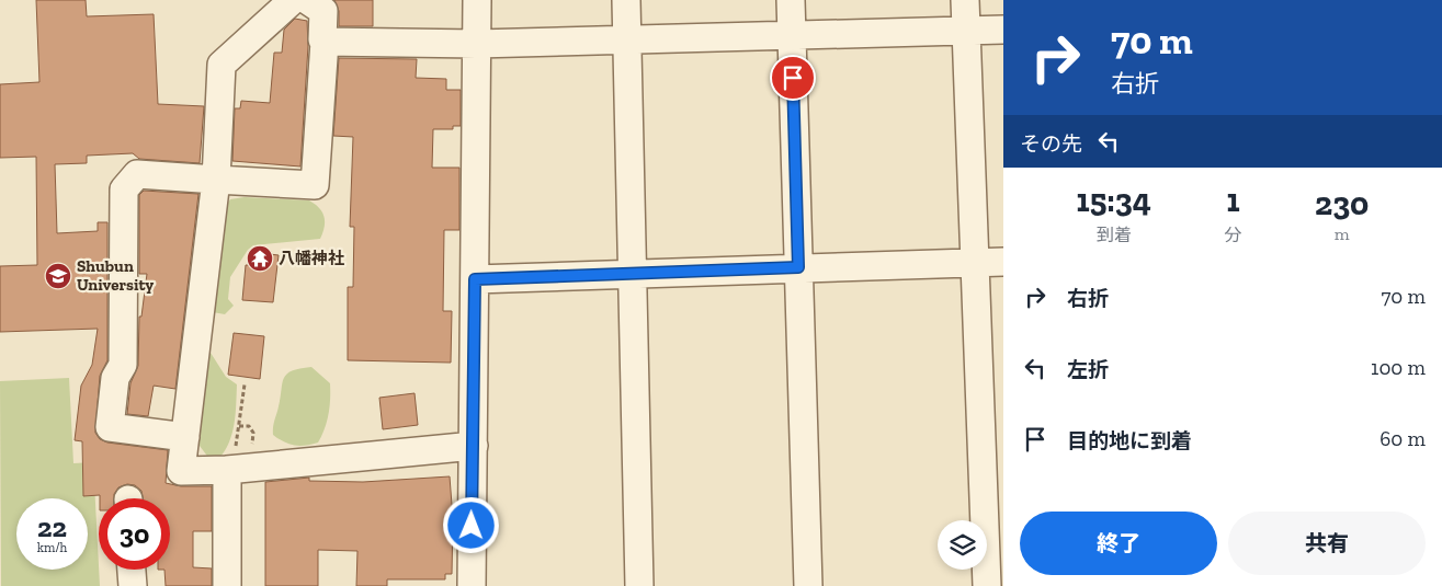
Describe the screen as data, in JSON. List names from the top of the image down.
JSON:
{
  "places": {
    "temple": ["八幡神社"],
    "school or university": ["Shubun University"]
  },
  "page": {
    "turn": ["70 m", "右折"],
    "then": "その先",
    "eta": [
      "15:34",
      "到着",
      "1",
      "分",
      "230",
      "m"
    ],
    "list": [
      {
        "name": "右折",
        "value": "70 m"
      },
      {
        "name": "左折",
        "value": "100 m"
      },
      {
        "name": "目的地に到着",
        "value": "60 m"
      }
    ],
    "speed": "22 km/h",
    "limit": "30",
    "buttons": ["終了", "共有"]
  }
}
